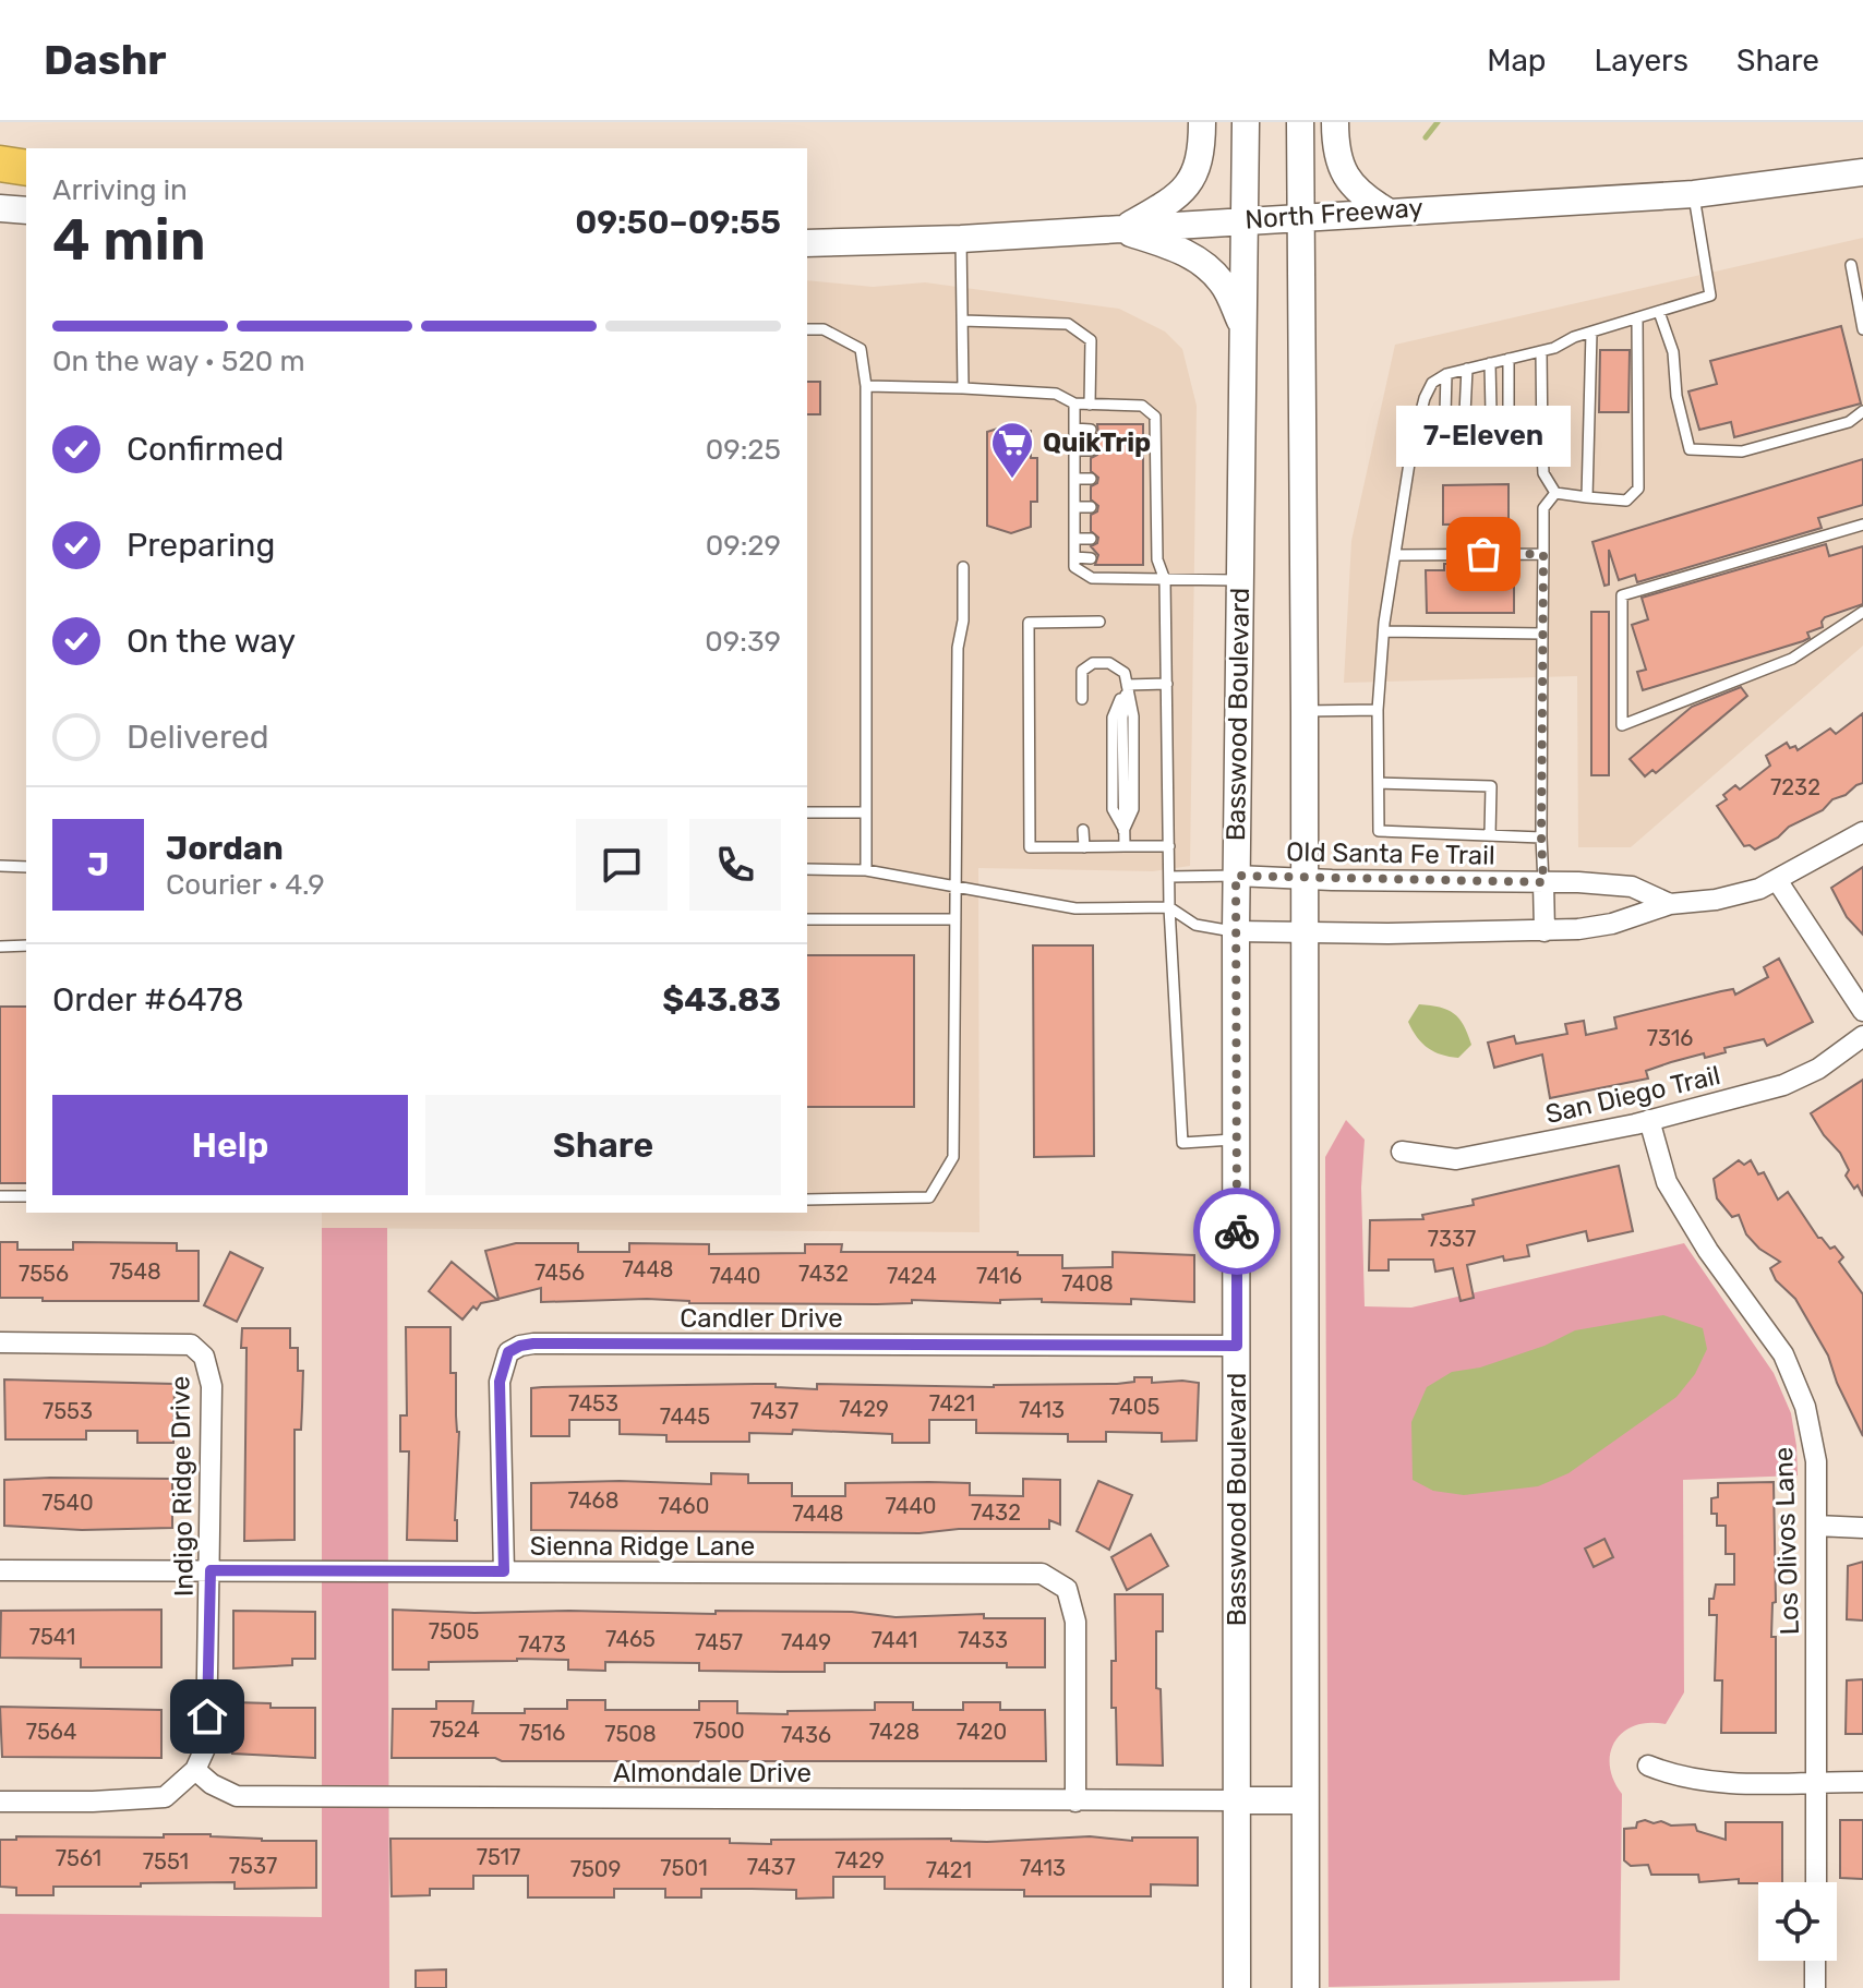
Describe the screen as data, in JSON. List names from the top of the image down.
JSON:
{
  "streets": {
    "main road": ["North Freeway", "Basswood Boulevard"],
    "street": [
      "Old Santa Fe Trail",
      "San Diego Trail",
      "Candler Drive",
      "Indigo Ridge Drive",
      "Los Olivos Lane",
      "Sienna Ridge Lane",
      "Almondale Drive"
    ]
  },
  "crossings": [
    ["North Freeway", "Basswood Boulevard"],
    ["Basswood Boulevard", "Old Santa Fe Trail"],
    ["Basswood Boulevard", "Candler Drive"],
    ["Basswood Boulevard", "Almondale Drive"],
    ["San Diego Trail", "Los Olivos Lane"],
    ["Candler Drive", "Sienna Ridge Lane"],
    ["Indigo Ridge Drive", "Sienna Ridge Lane"],
    ["Indigo Ridge Drive", "Almondale Drive"],
    ["Sienna Ridge Lane", "Almondale Drive"]
  ],
  "places": {
    "supermarket": ["QuikTrip"],
    "other": ["7-Eleven"]
  },
  "house_numbers": [
    "7232",
    "7316",
    "7337",
    "7448",
    "7548",
    "7456",
    "7556",
    "7432",
    "7440",
    "7424",
    "7416",
    "7408",
    "7453",
    "7421",
    "7405",
    "7429",
    "7413",
    "7553",
    "7437",
    "7445",
    "7468",
    "7540",
    "7460",
    "7440",
    "7432",
    "7448",
    "7505",
    "7541",
    "7465",
    "7441",
    "7433",
    "7457",
    "7449",
    "7473",
    "7524",
    "7500",
    "7564",
    "7428",
    "7420",
    "7516",
    "7508",
    "7436",
    "7517",
    "7561",
    "7429",
    "7551",
    "7537",
    "7437",
    "7501",
    "7413",
    "7509",
    "7421"
  ],
  "page": {
    "header": "Dashr",
    "nav": ["Map", "Layers", "Share"],
    "heading": ["4 min", "Arriving in", "09:50–09:55"],
    "panel": [
      "Jordan",
      "Courier · 4.9",
      "Order #6478",
      "$43.83"
    ],
    "bar": "On the way · 520 m",
    "list": [
      ["Confirmed", "09:25"],
      ["Preparing", "09:29"],
      ["On the way", "09:39"],
      "Delivered"
    ],
    "bubble": "7-Eleven",
    "round": "J",
    "buttons": ["Help", "Share"]
  }
}
